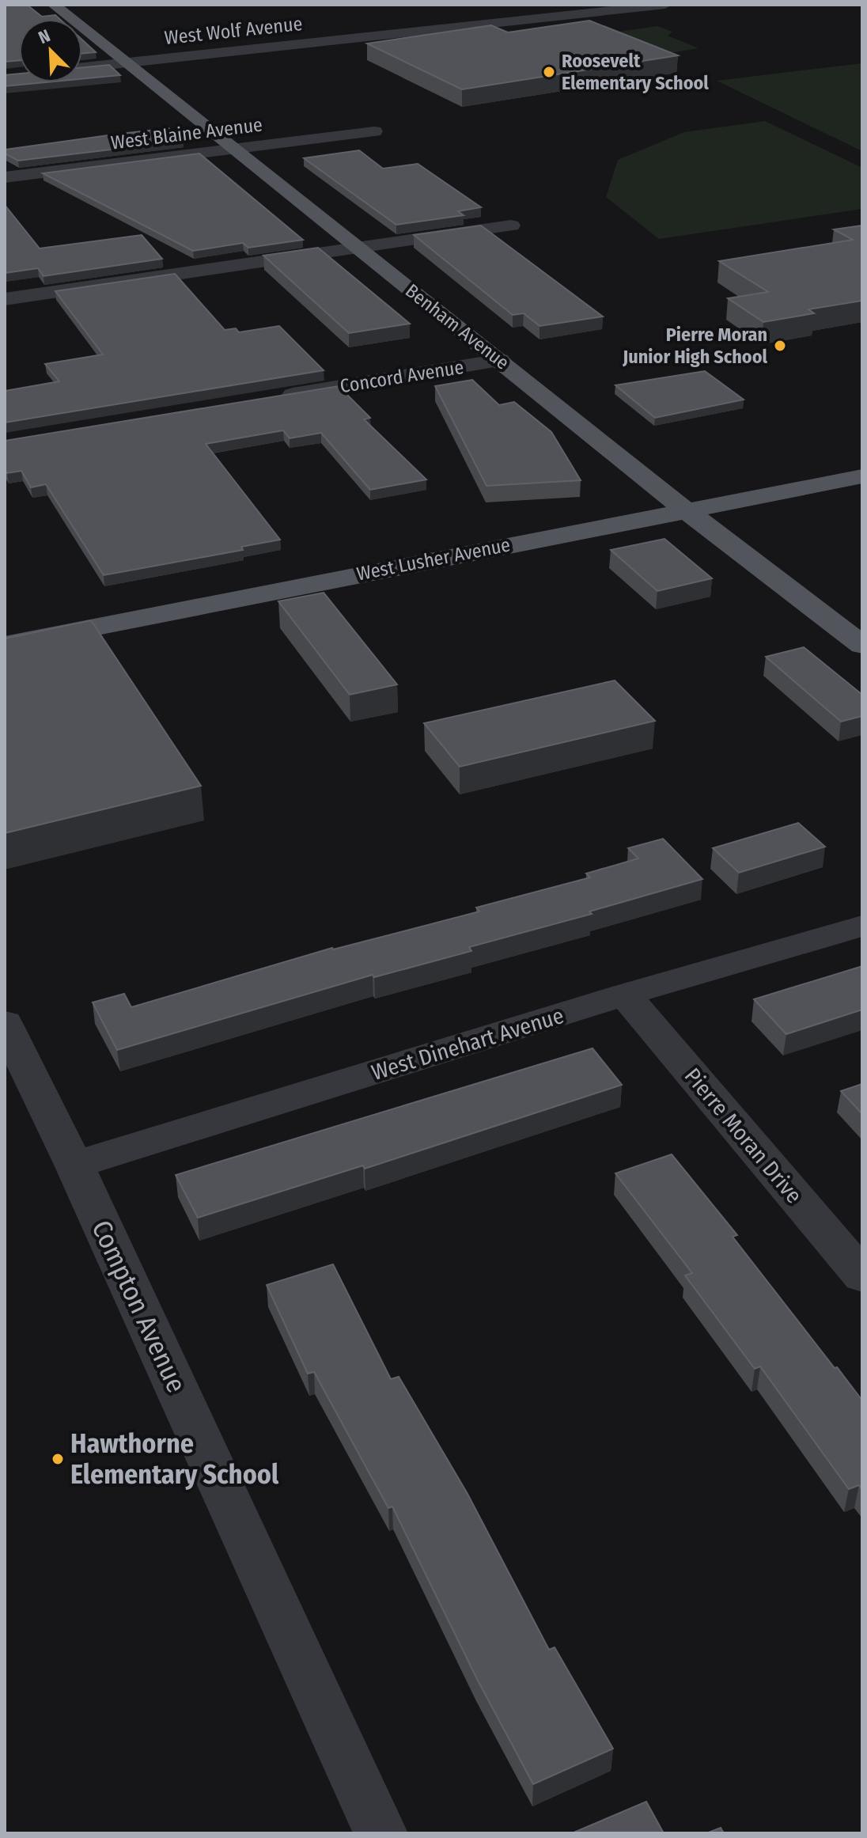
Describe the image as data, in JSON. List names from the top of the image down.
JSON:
{
  "streets": {
    "main road": ["Benham Avenue", "West Lusher Avenue"],
    "street": [
      "West Wolf Avenue",
      "West Blaine Avenue",
      "Concord Avenue",
      "West Dinehart Avenue",
      "Pierre Moran Drive",
      "Compton Avenue"
    ]
  },
  "crossings": [
    ["West Wolf Avenue", "Benham Avenue"],
    ["West Blaine Avenue", "Benham Avenue"],
    ["Benham Avenue", "Concord Avenue"],
    ["Benham Avenue", "West Lusher Avenue"],
    ["West Dinehart Avenue", "Pierre Moran Drive"],
    ["West Dinehart Avenue", "Compton Avenue"]
  ],
  "places": ["Roosevelt Elementary School", "Pierre Moran Junior High School", "Hawthorne Elementary School"],
  "north": "top left"
}
